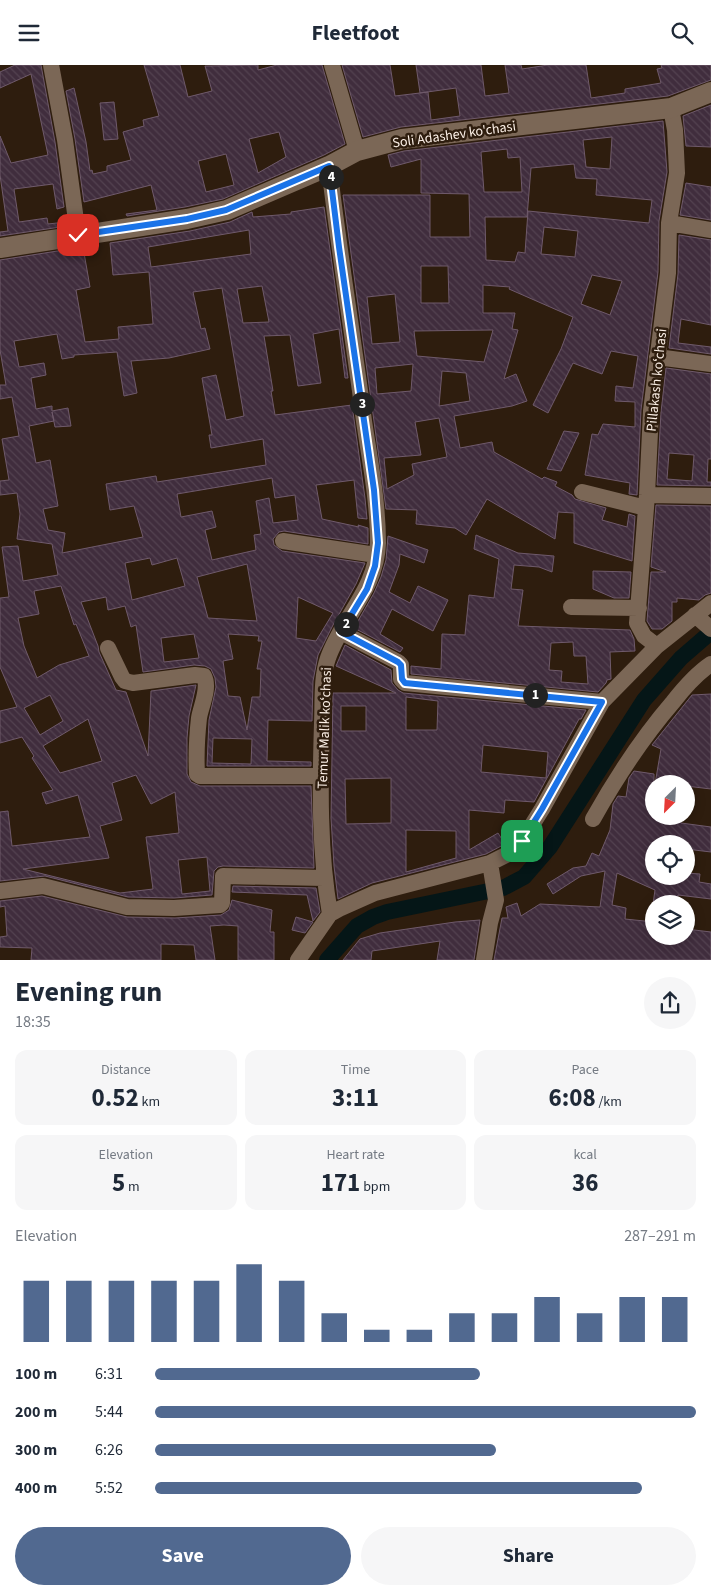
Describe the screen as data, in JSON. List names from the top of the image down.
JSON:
{
  "streets": {
    "street": ["Soli Adashev ko'chasi", "Pillakash koʻchasi", "Temur Malik koʻchasi"]
  },
  "crossings": [
    ["Soli Adashev ko'chasi", "Pillakash koʻchasi"],
    ["Soli Adashev ko'chasi", "Temur Malik koʻchasi"]
  ],
  "north": "bottom left",
  "page": {
    "header": "Fleetfoot",
    "pins": [
      "4",
      "3",
      "2",
      "1"
    ],
    "heading": ["Evening run", "18:35"],
    "stats": [
      ["Distance", "0.52 km"],
      ["Time", "3:11"],
      ["Pace", "6:08 /km"],
      ["Elevation", "5 m"],
      ["Heart rate", "171 bpm"],
      ["kcal", "36"]
    ],
    "chart": ["Elevation", "287–291 m"],
    "list": [
      {
        "name": "100 m",
        "note": "6:31"
      },
      {
        "name": "200 m",
        "note": "5:44"
      },
      {
        "name": "300 m",
        "note": "6:26"
      },
      {
        "name": "400 m",
        "note": "5:52"
      }
    ],
    "buttons": ["Save", "Share"]
  }
}
